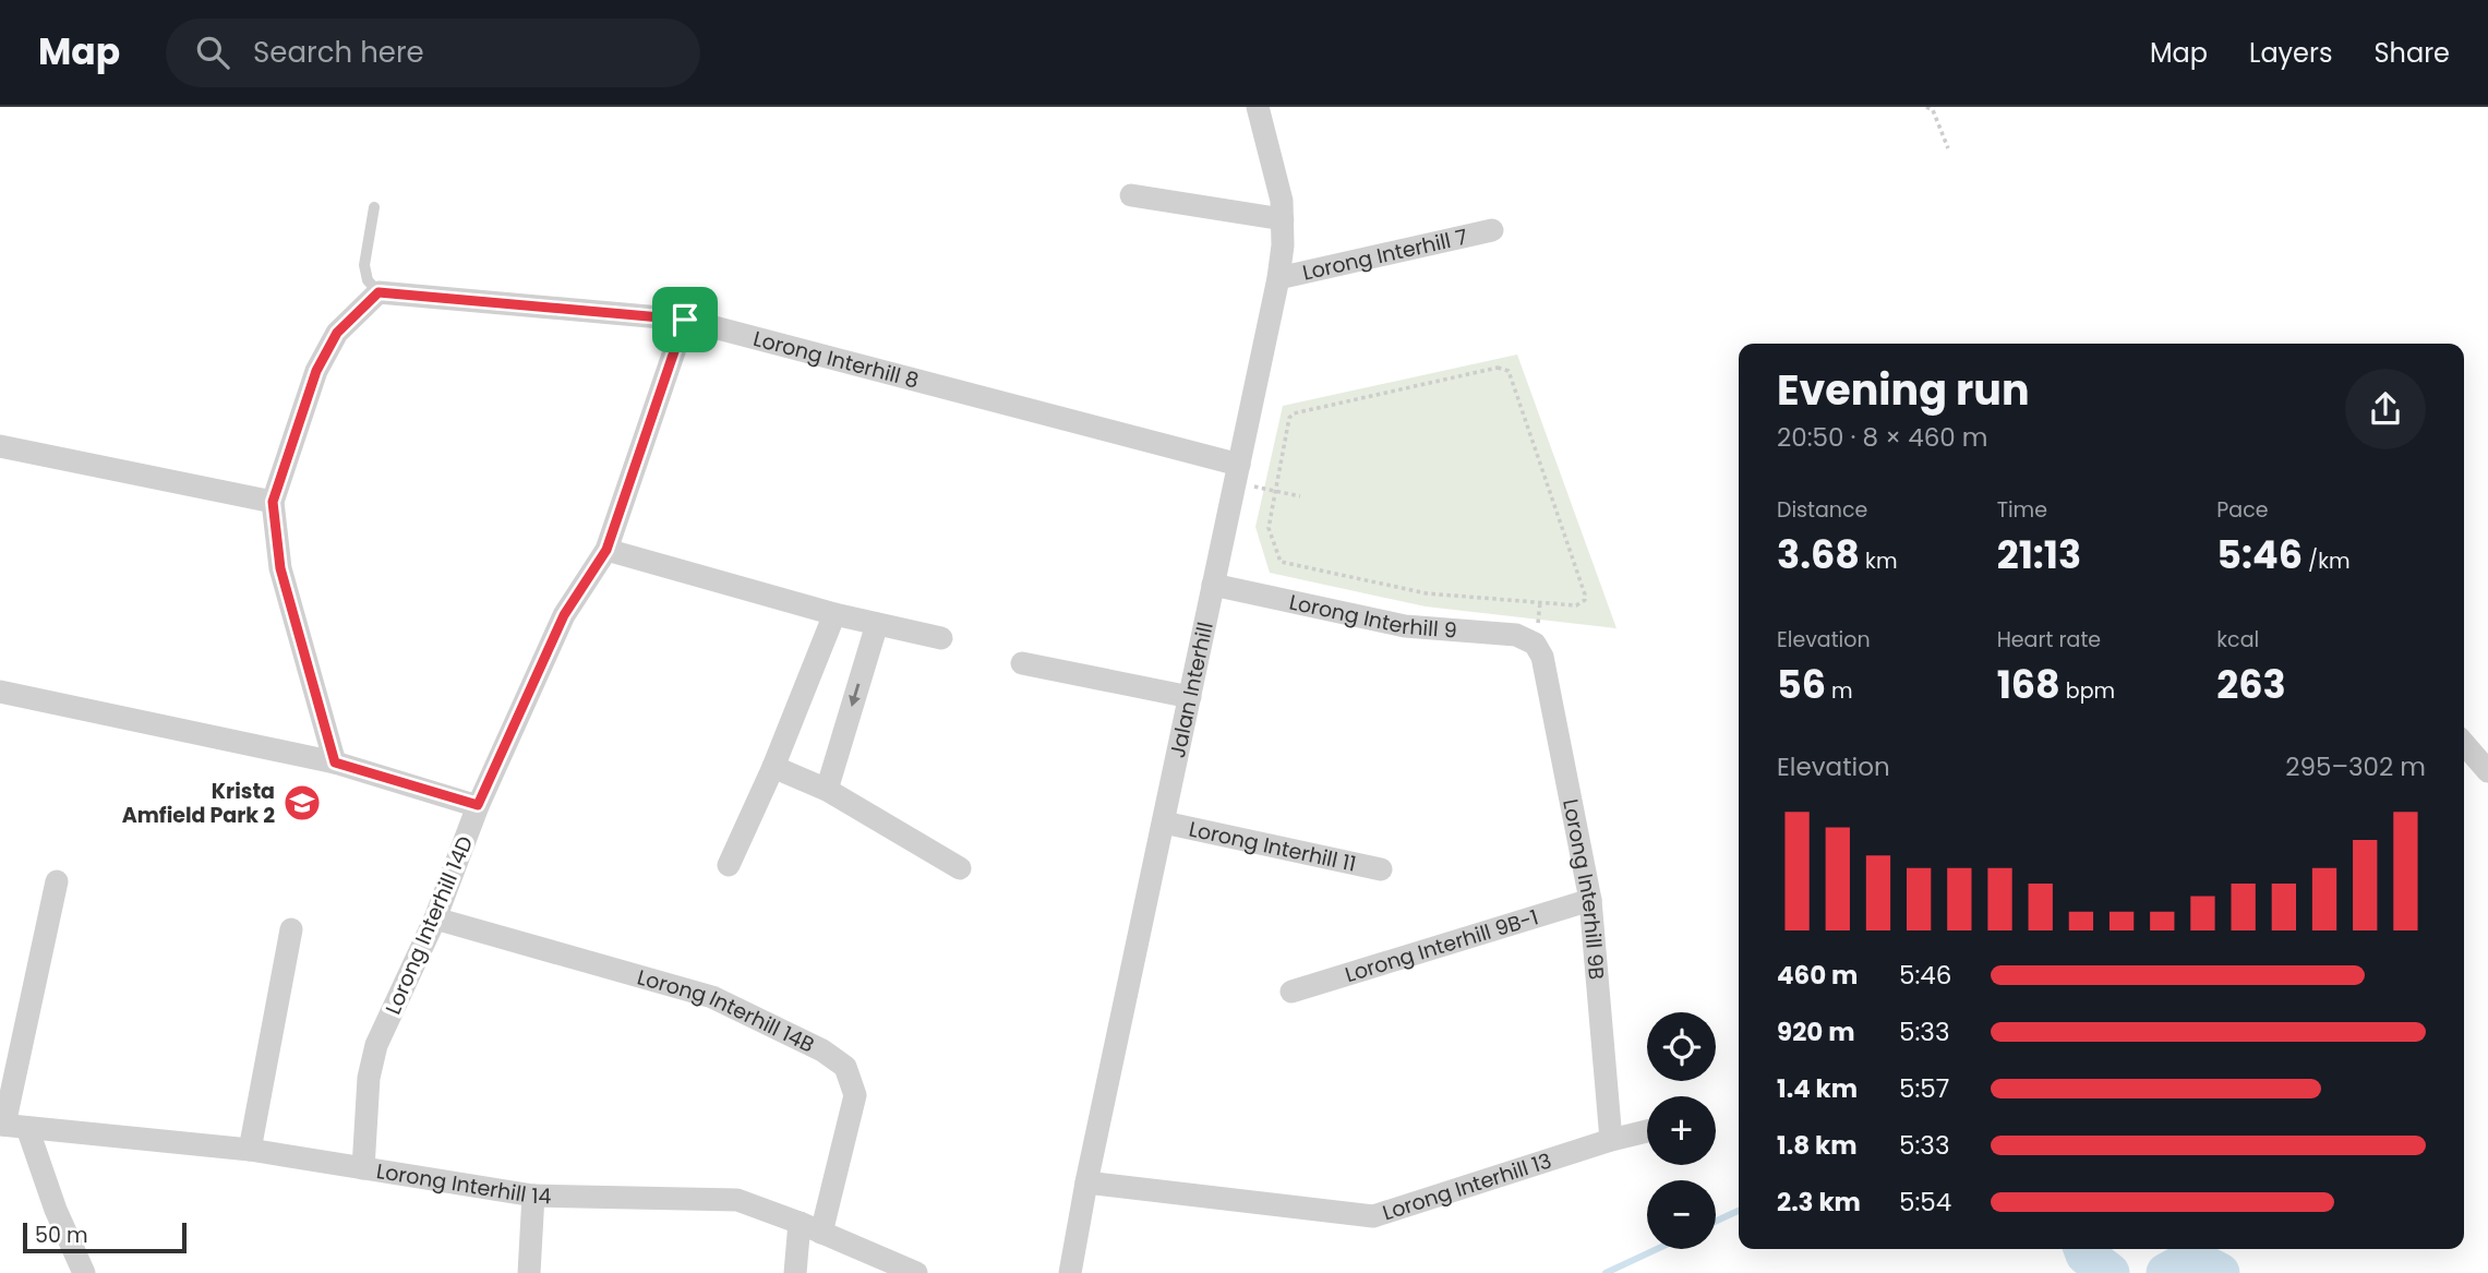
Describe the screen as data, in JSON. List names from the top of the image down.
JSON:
{
  "streets": {
    "street": [
      "Lorong Interhill 7",
      "Lorong Interhill 8",
      "Lorong Interhill 9",
      "Jalan Interhill",
      "Lorong Interhill 11",
      "Lorong Interhill 9B",
      "Lorong Interhill 14D",
      "Lorong Interhill 9B-1",
      "Lorong Interhill 14B",
      "Lorong Interhill 14",
      "Lorong Interhill 13"
    ]
  },
  "crossings": [
    ["Lorong Interhill 7", "Jalan Interhill"],
    ["Lorong Interhill 8", "Jalan Interhill"],
    ["Lorong Interhill 8", "Lorong Interhill 14D"],
    ["Lorong Interhill 9", "Jalan Interhill"],
    ["Lorong Interhill 9", "Lorong Interhill 9B"],
    ["Jalan Interhill", "Lorong Interhill 11"],
    ["Jalan Interhill", "Lorong Interhill 13"],
    ["Lorong Interhill 9B", "Lorong Interhill 9B-1"],
    ["Lorong Interhill 9B", "Lorong Interhill 13"],
    ["Lorong Interhill 14D", "Lorong Interhill 14B"],
    ["Lorong Interhill 14D", "Lorong Interhill 14"],
    ["Lorong Interhill 14B", "Lorong Interhill 14"]
  ],
  "places": {
    "school or university": ["Krista Amfield Park 2"]
  },
  "scale_bar": "50 m",
  "page": {
    "header": "Map",
    "search": "Search here",
    "nav": ["Map", "Layers", "Share"],
    "heading": ["Evening run", "20:50 · 8 × 460 m"],
    "stats": [
      ["Distance", "3.68 km"],
      ["Time", "21:13"],
      ["Pace", "5:46 /km"],
      ["Elevation", "56 m"],
      ["Heart rate", "168 bpm"],
      ["kcal", "263"]
    ],
    "chart": ["Elevation", "295–302 m"],
    "list": [
      {
        "name": "460 m",
        "note": "5:46"
      },
      {
        "name": "920 m",
        "note": "5:33"
      },
      {
        "name": "1.4 km",
        "note": "5:57"
      },
      {
        "name": "1.8 km",
        "note": "5:33"
      },
      {
        "name": "2.3 km",
        "note": "5:54"
      }
    ],
    "map_buttons": ["+", "−"],
    "scale": "50 m"
  }
}
